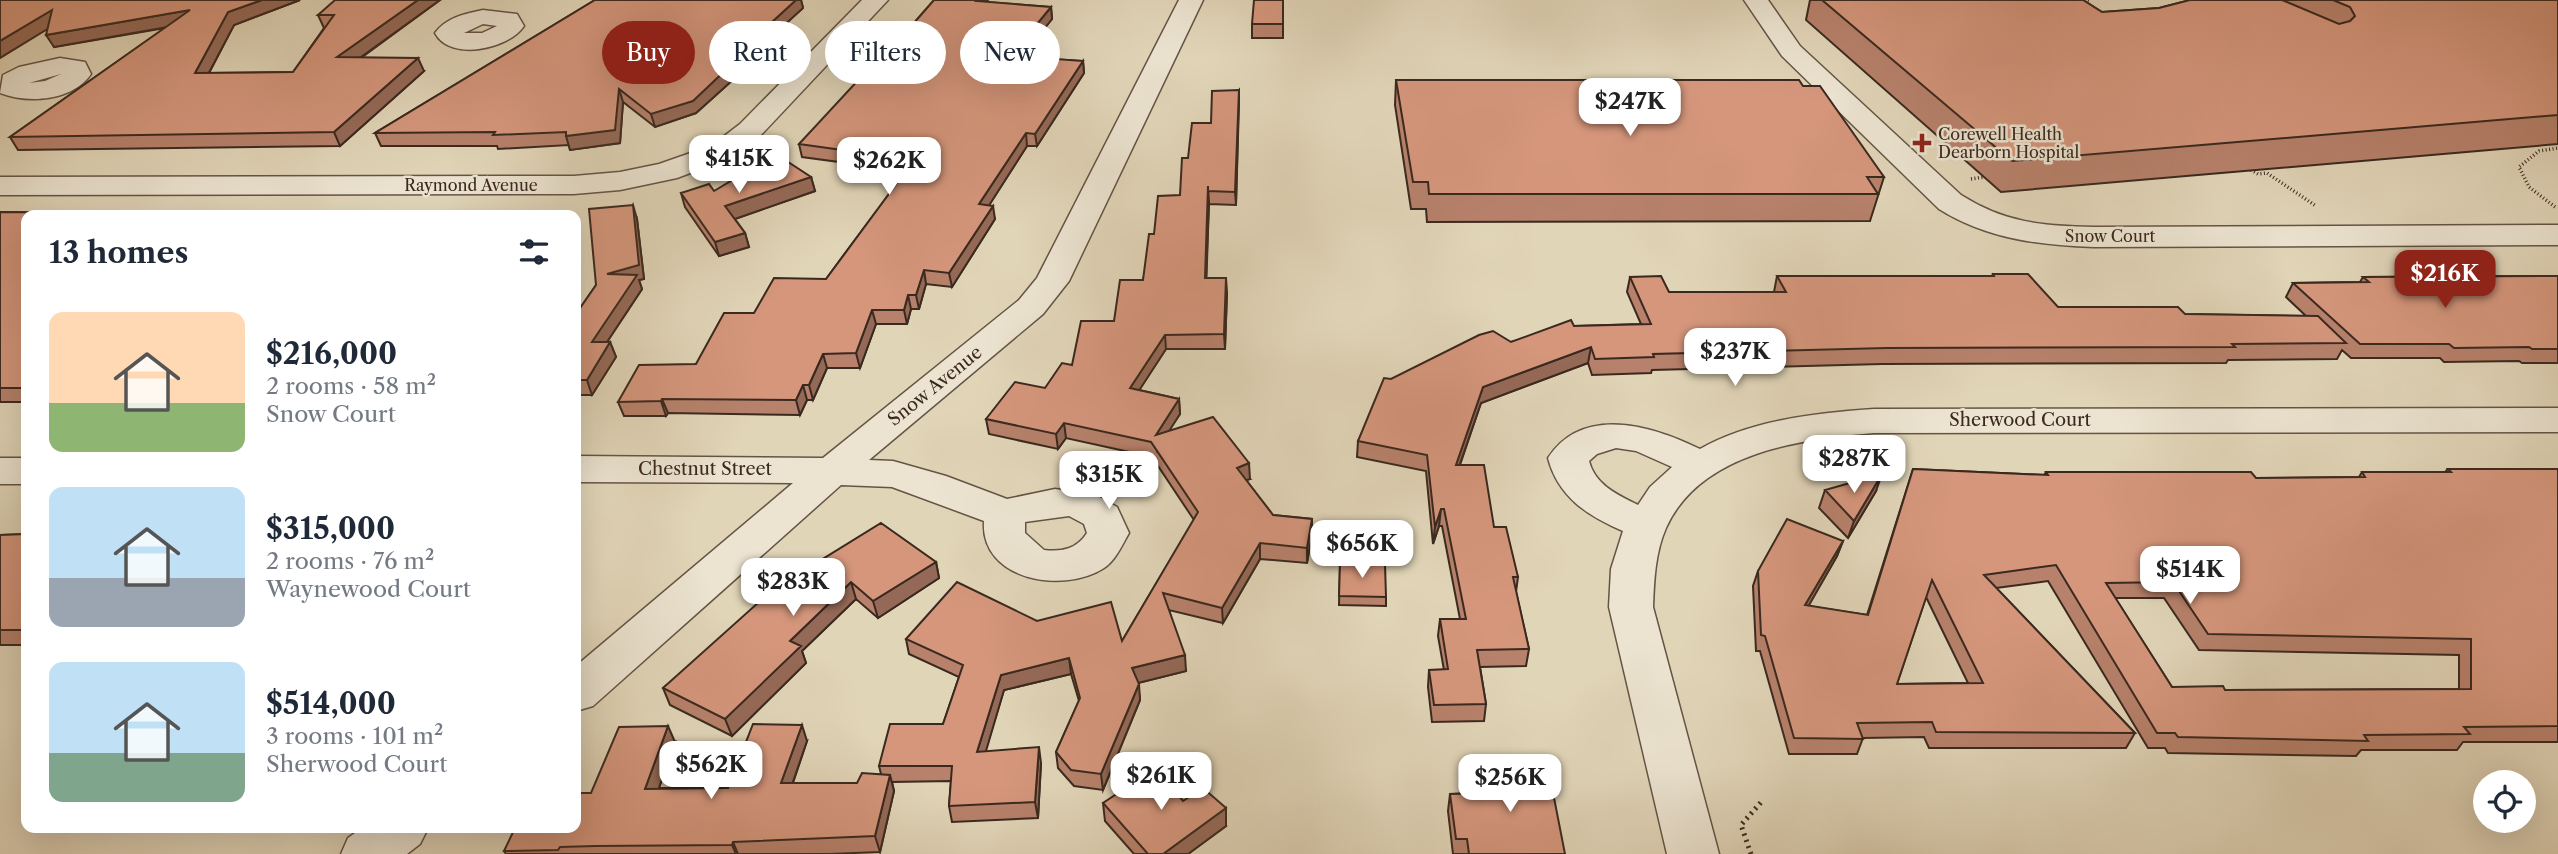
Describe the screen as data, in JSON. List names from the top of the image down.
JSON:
{
  "streets": {
    "street": [
      "Raymond Avenue",
      "Snow Court",
      "Snow Avenue",
      "Sherwood Court",
      "Chestnut Street"
    ]
  },
  "crossings": [
    ["Snow Avenue", "Chestnut Street"]
  ],
  "places": {
    "health": ["Corewell Health Dearborn Hospital"]
  },
  "page": {
    "chip": [
      "Buy",
      "Rent",
      "Filters",
      "New"
    ],
    "price": [
      "$247K",
      "$415K",
      "$262K",
      "$216K",
      "$237K",
      "$287K",
      "$315K",
      "$656K",
      "$514K",
      "$283K",
      "$562K",
      "$261K",
      "$256K"
    ],
    "heading": "13 homes",
    "list": [
      {
        "name": "$216,000",
        "note": "2 rooms · 58 m² · Snow Court"
      },
      {
        "name": "$315,000",
        "note": "2 rooms · 76 m² · Waynewood Court"
      },
      {
        "name": "$514,000",
        "note": "3 rooms · 101 m² · Sherwood Court"
      }
    ]
  }
}
